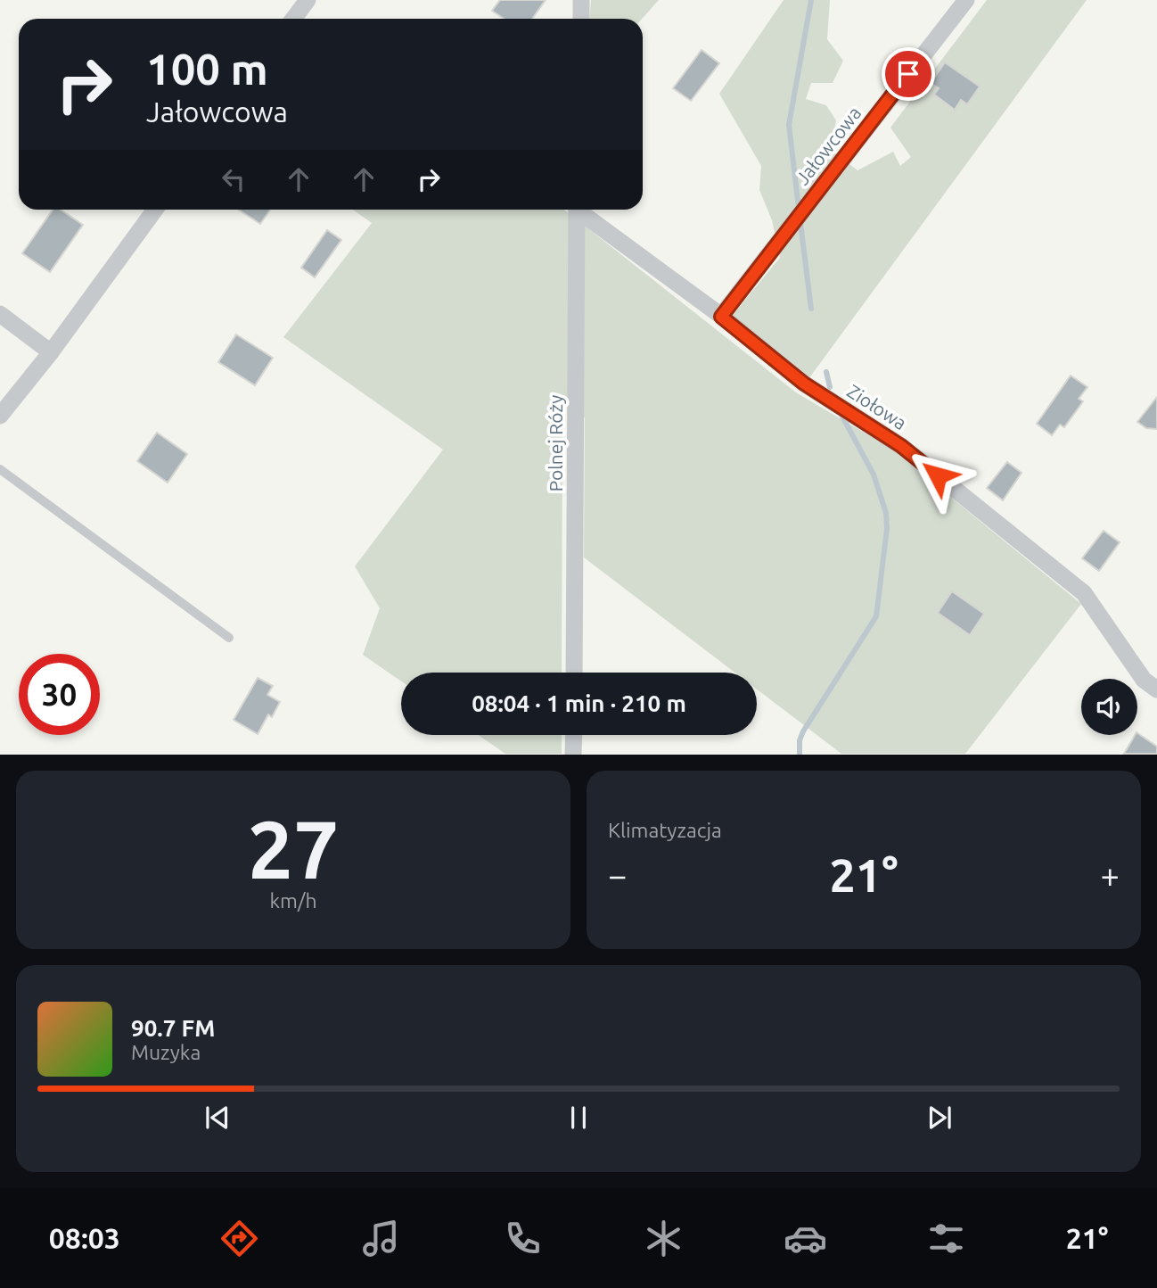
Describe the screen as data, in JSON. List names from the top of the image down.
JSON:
{
  "streets": {
    "street": ["Jałowcowa", "Ziołowa", "Polnej Róży"]
  },
  "crossings": [
    ["Jałowcowa", "Ziołowa"]
  ],
  "page": {
    "turn": ["100 m", "Jałowcowa"],
    "limit": "30",
    "trip": "08:04 · 1 min · 210 m",
    "tile": [
      ["27", "km/h"],
      "Klimatyzacja"
    ],
    "heat": ["−", "21°", "+"],
    "song": ["90.7 FM", "Muzyka"],
    "tabs": ["08:03", "21°"]
  }
}
